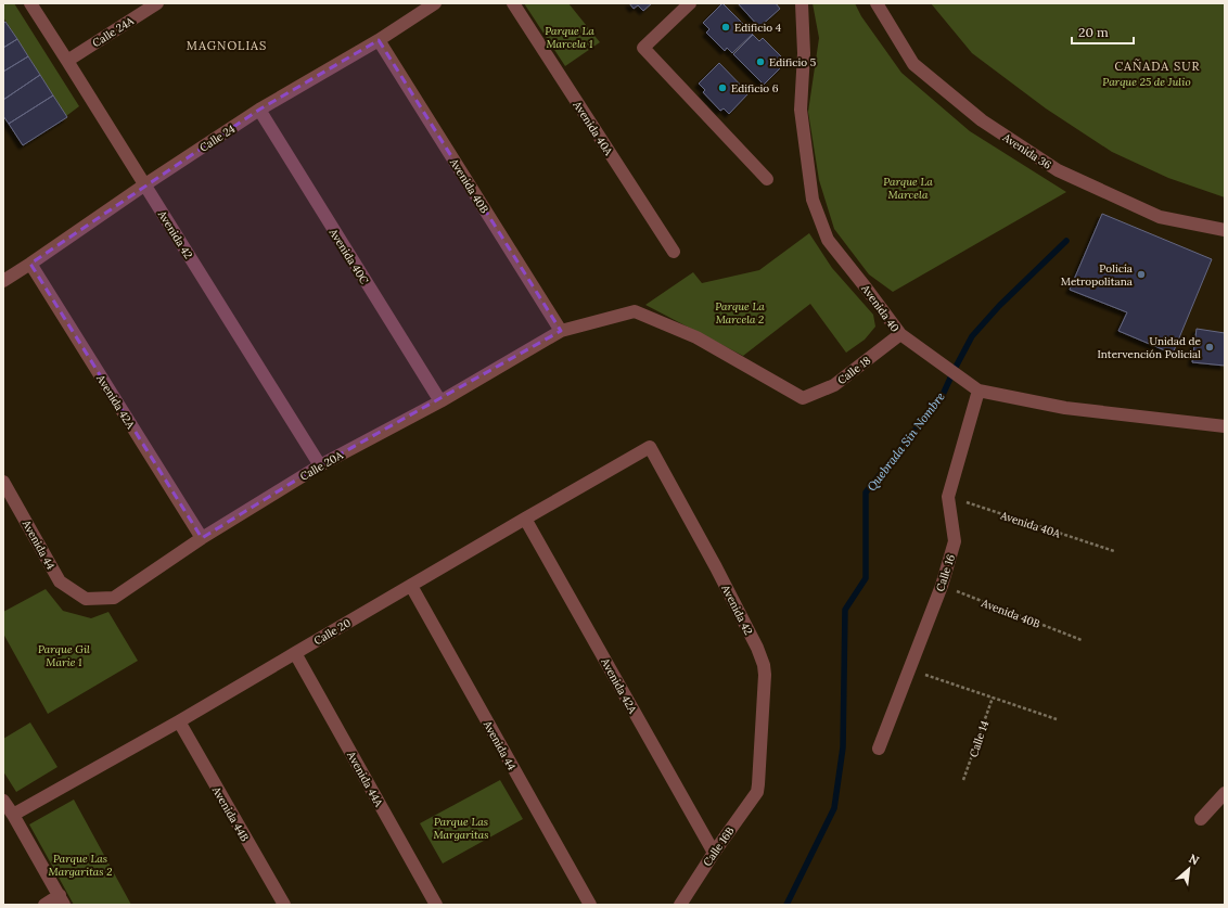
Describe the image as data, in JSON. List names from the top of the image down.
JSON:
{
  "streets": {
    "street": [
      "Calle 24A",
      "Avenida 40A",
      "Calle 24",
      "Avenida 36",
      "Avenida 40B",
      "Avenida 42",
      "Avenida 40C",
      "Avenida 40",
      "Calle 18",
      "Avenida 42A",
      "Calle 20A",
      "Avenida 44",
      "Calle 16",
      "Calle 20",
      "Avenida 44A",
      "Avenida 44B",
      "Calle 16B"
    ],
    "path": ["Calle 14"]
  },
  "crossings": [
    ["Calle 24A", "Avenida 42"],
    ["Avenida 40A", "Calle 16"],
    ["Calle 24", "Avenida 40B"],
    ["Calle 24", "Avenida 42"],
    ["Calle 24", "Avenida 40C"],
    ["Calle 24", "Avenida 42A"],
    ["Avenida 40B", "Calle 18"],
    ["Avenida 40B", "Calle 20A"],
    ["Avenida 40B", "Calle 16"],
    ["Avenida 42", "Calle 20A"],
    ["Avenida 42", "Calle 20"],
    ["Avenida 42", "Calle 16B"],
    ["Avenida 40C", "Calle 20A"],
    ["Avenida 40", "Calle 18"],
    ["Avenida 40", "Calle 16"],
    ["Calle 18", "Calle 20A"],
    ["Avenida 42A", "Calle 20A"],
    ["Avenida 42A", "Calle 20"],
    ["Avenida 42A", "Calle 16B"],
    ["Calle 20A", "Avenida 44"],
    ["Avenida 44", "Calle 20"],
    ["Calle 20", "Avenida 44A"],
    ["Calle 20", "Avenida 44B"]
  ],
  "districts": ["MAGNOLIAS", "CAÑADA SUR"],
  "water": ["Quebrada Sin Nombre"],
  "parks": [
    "Parque La Marcela 1",
    "Parque 25 de Julio",
    "Parque La Marcela",
    "Parque La Marcela 2",
    "Parque Gil Marie 1",
    "Parque Las Margaritas",
    "Parque Las Margaritas 2"
  ],
  "places": [
    "Edificio 4",
    "Edificio 5",
    "Edificio 6",
    "Policía Metropolitana",
    "Unidad de Intervención Policial"
  ],
  "scale_bar": "20 m",
  "north": "top right"
}
